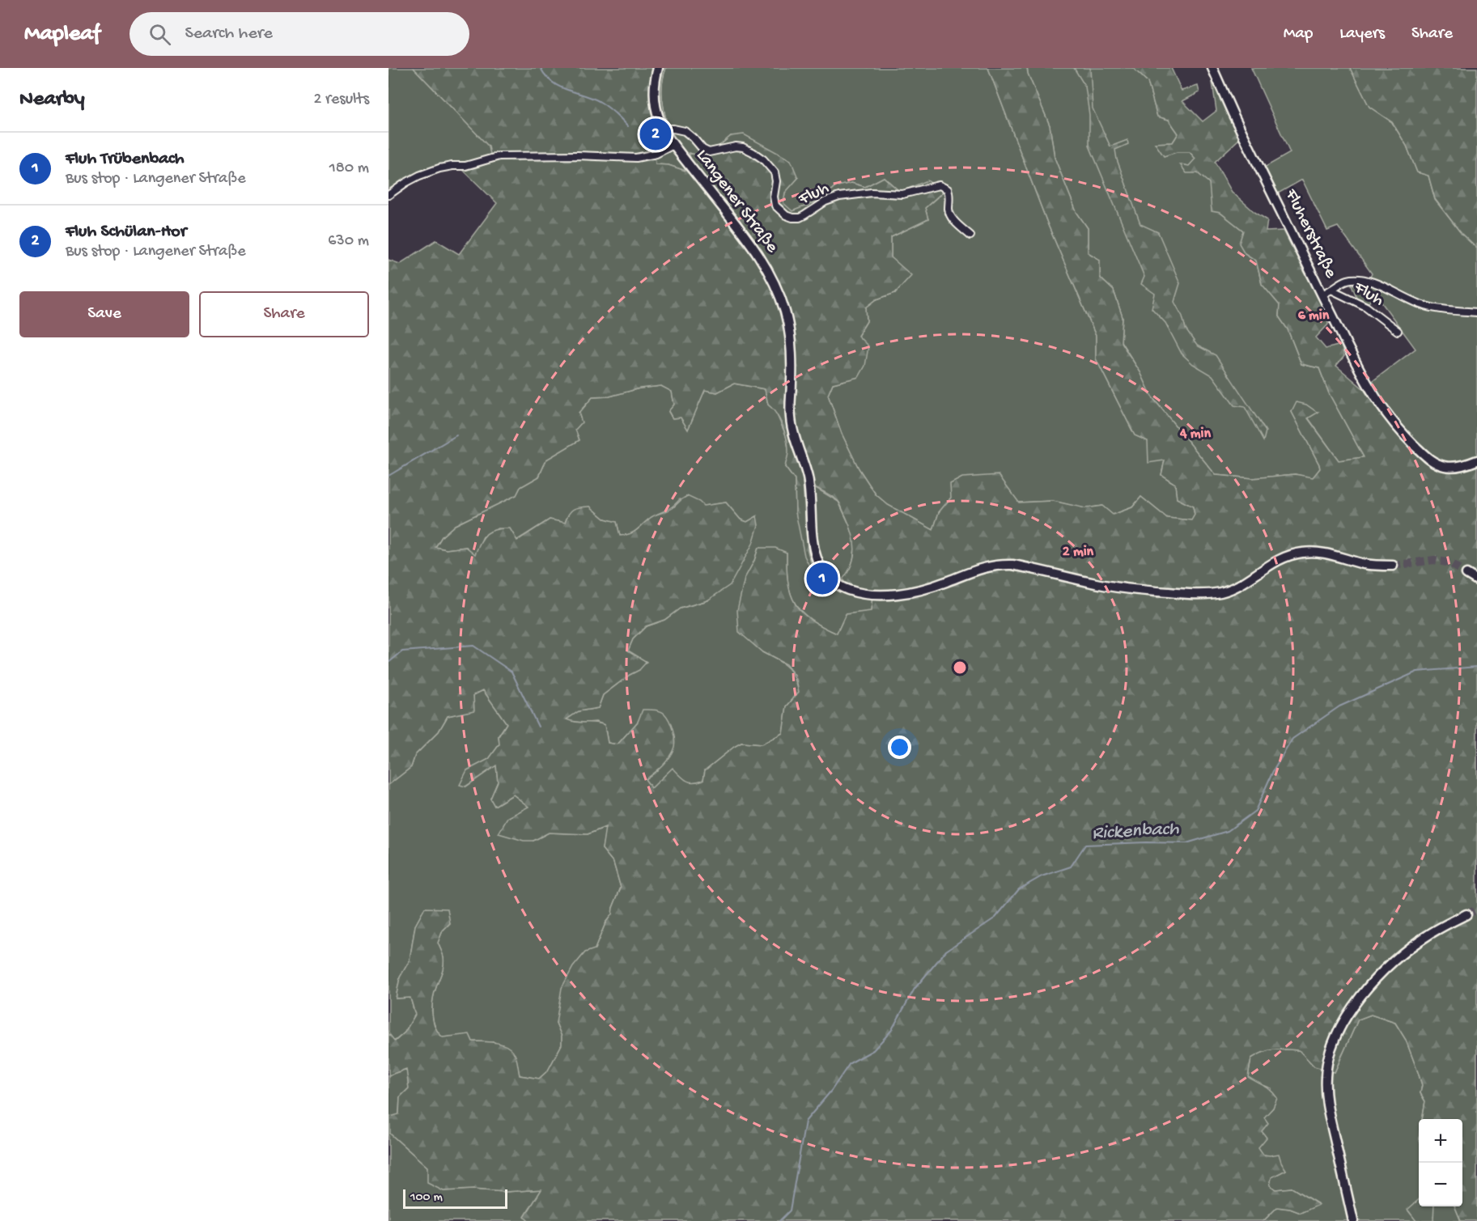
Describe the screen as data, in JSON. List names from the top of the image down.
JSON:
{
  "streets": {
    "main road": ["Langener Straße", "Fluherstraße"],
    "street": ["Fluh"]
  },
  "crossings": [
    ["Fluh", "Langener Straße"],
    ["Fluh", "Fluherstraße"]
  ],
  "water": ["Rickenbach"],
  "scale_bar": "100 m",
  "page": {
    "header": "Mapleaf",
    "search": "Search here",
    "nav": ["Map", "Layers", "Share"],
    "heading": ["Nearby", "2 results"],
    "pins": ["2", "1"],
    "list": [
      {
        "mark": "1",
        "name": "Fluh Trübenbach",
        "note": "Bus stop · Langener Straße",
        "value": "180 m"
      },
      {
        "mark": "2",
        "name": "Fluh Schülan-Hor",
        "note": "Bus stop · Langener Straße",
        "value": "630 m"
      }
    ],
    "buttons": ["Save", "Share"],
    "map_buttons": ["+", "−"],
    "scale": "100 m"
  },
  "rings": ["6 min", "4 min", "2 min"]
}
